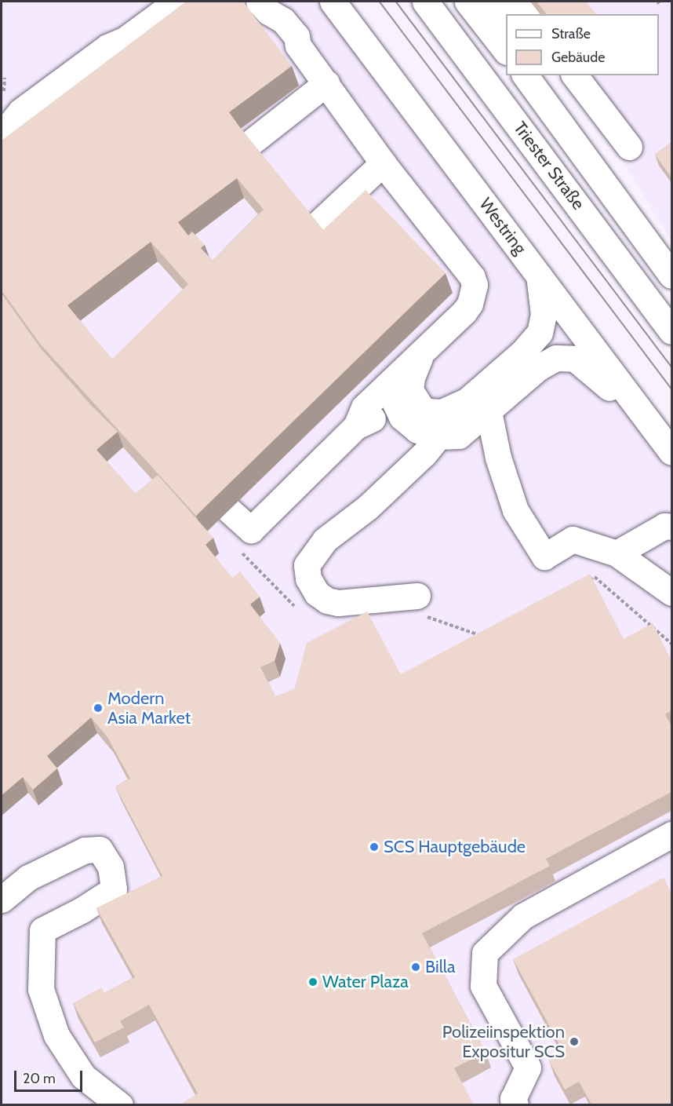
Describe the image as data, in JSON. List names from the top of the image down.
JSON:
{
  "streets": {
    "main road": ["Triester Straße", "Westring"]
  },
  "places": [
    "Modern Asia Market",
    "SCS Hauptgebäude",
    "Billa",
    "Water Plaza",
    "Polizeiinspektion Expositur SCS"
  ],
  "legend": ["Straße", "Gebäude"],
  "scale_bar": "20 m"
}
